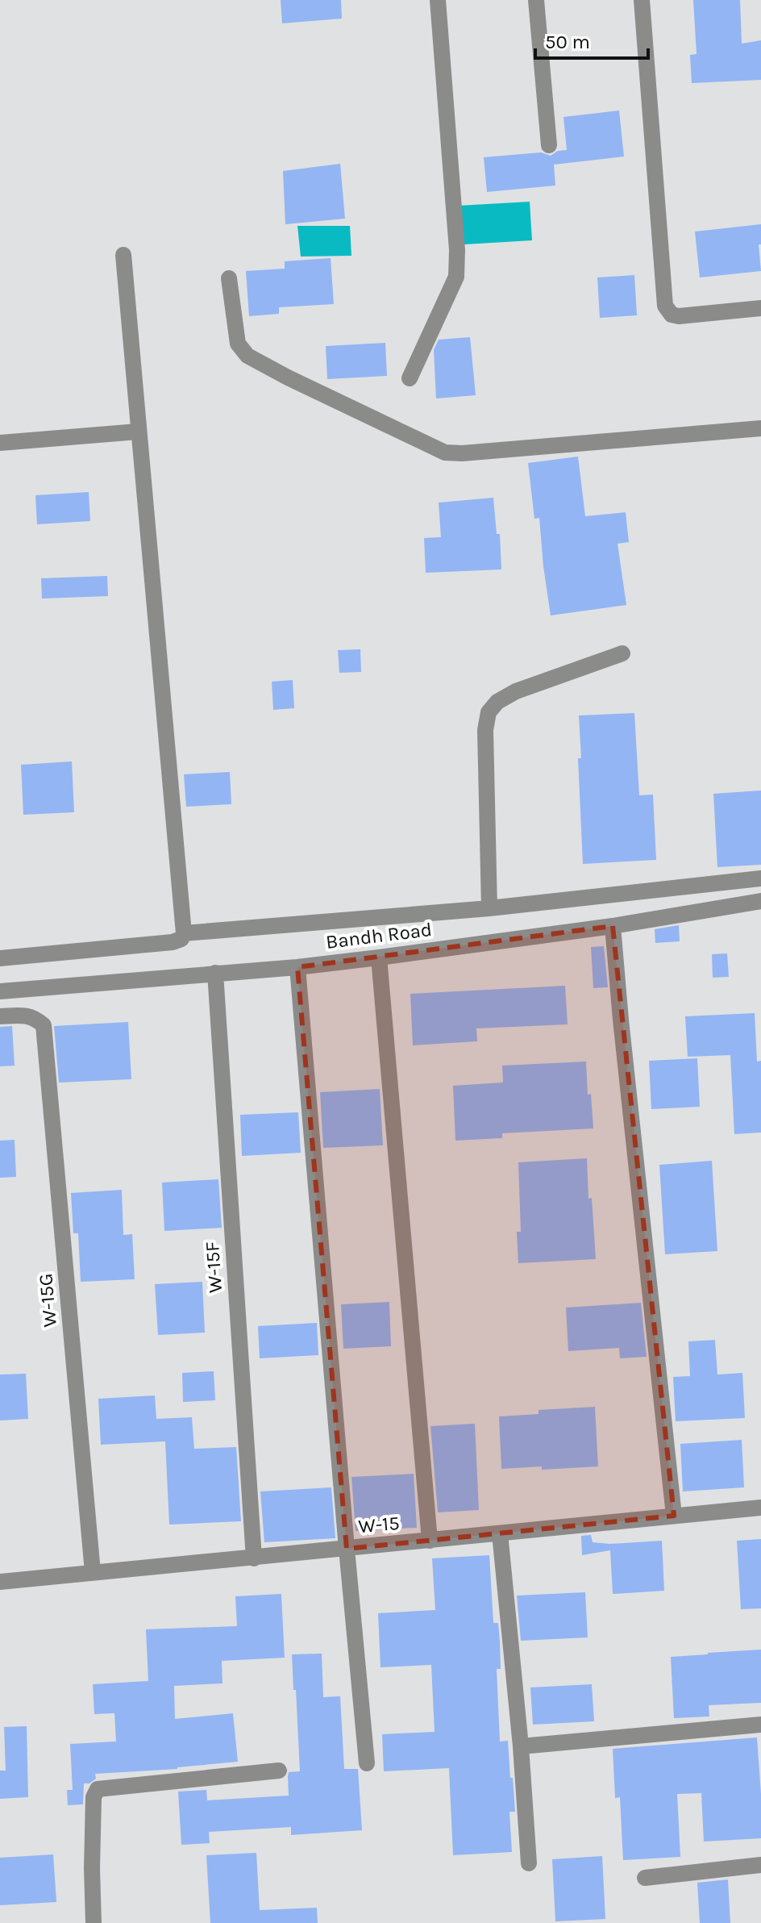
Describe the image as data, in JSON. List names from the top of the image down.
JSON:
{
  "streets": {
    "street": [
      "Bandh Road",
      "W-15F",
      "W-15G",
      "W-15"
    ]
  },
  "crossings": [
    ["Bandh Road", "W-15F"],
    ["W-15F", "W-15"],
    ["W-15G", "W-15"]
  ],
  "scale_bar": "50 m"
}
